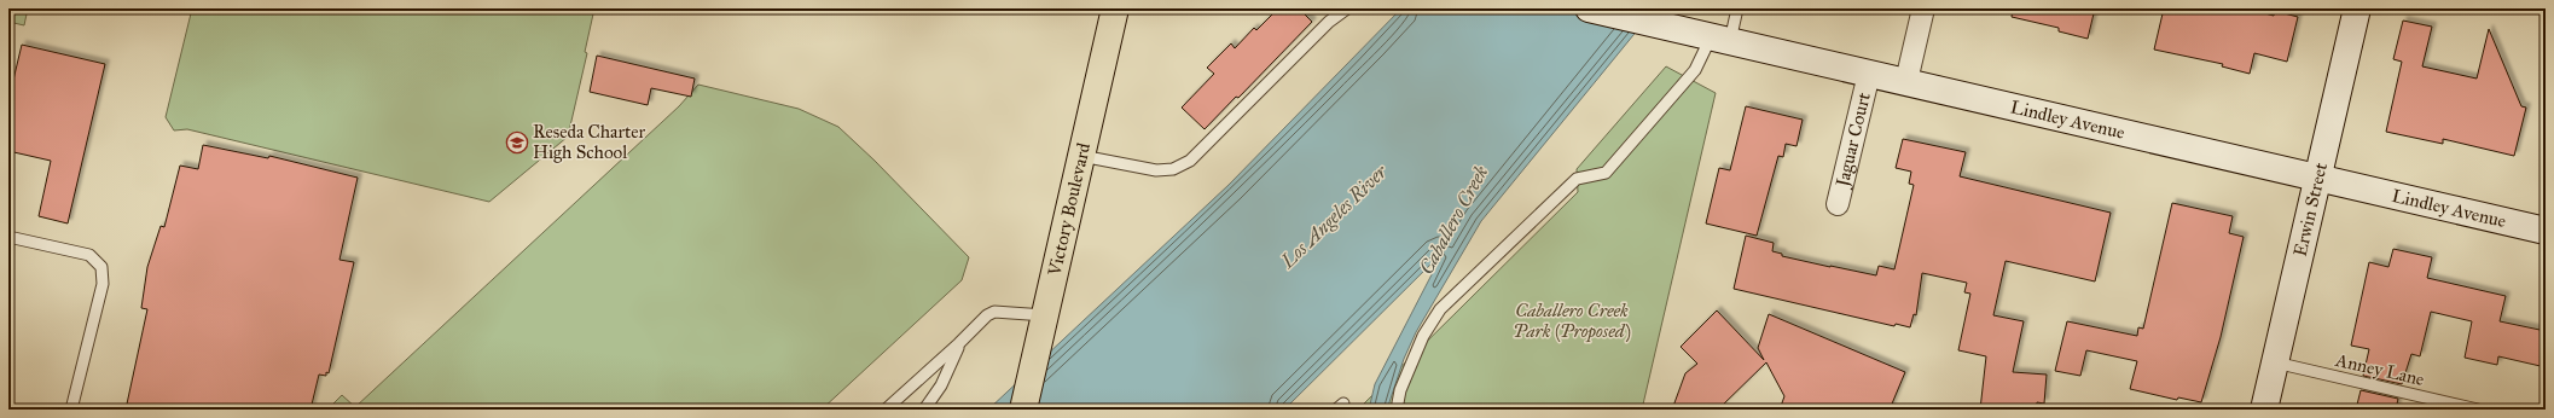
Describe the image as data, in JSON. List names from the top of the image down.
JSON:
{
  "streets": {
    "main road": ["Lindley Avenue", "Victory Boulevard", "Erwin Street"],
    "street": ["Jaguar Court"],
    "lane": ["Anney Lane"]
  },
  "crossings": [
    ["Lindley Avenue", "Jaguar Court"],
    ["Lindley Avenue", "Erwin Street"],
    ["Erwin Street", "Anney Lane"]
  ],
  "water": ["Los Angeles River", "Caballero Creek"],
  "parks": ["Caballero Creek Park (Proposed)"],
  "places": {
    "school or university": ["Reseda Charter High School"]
  }
}
